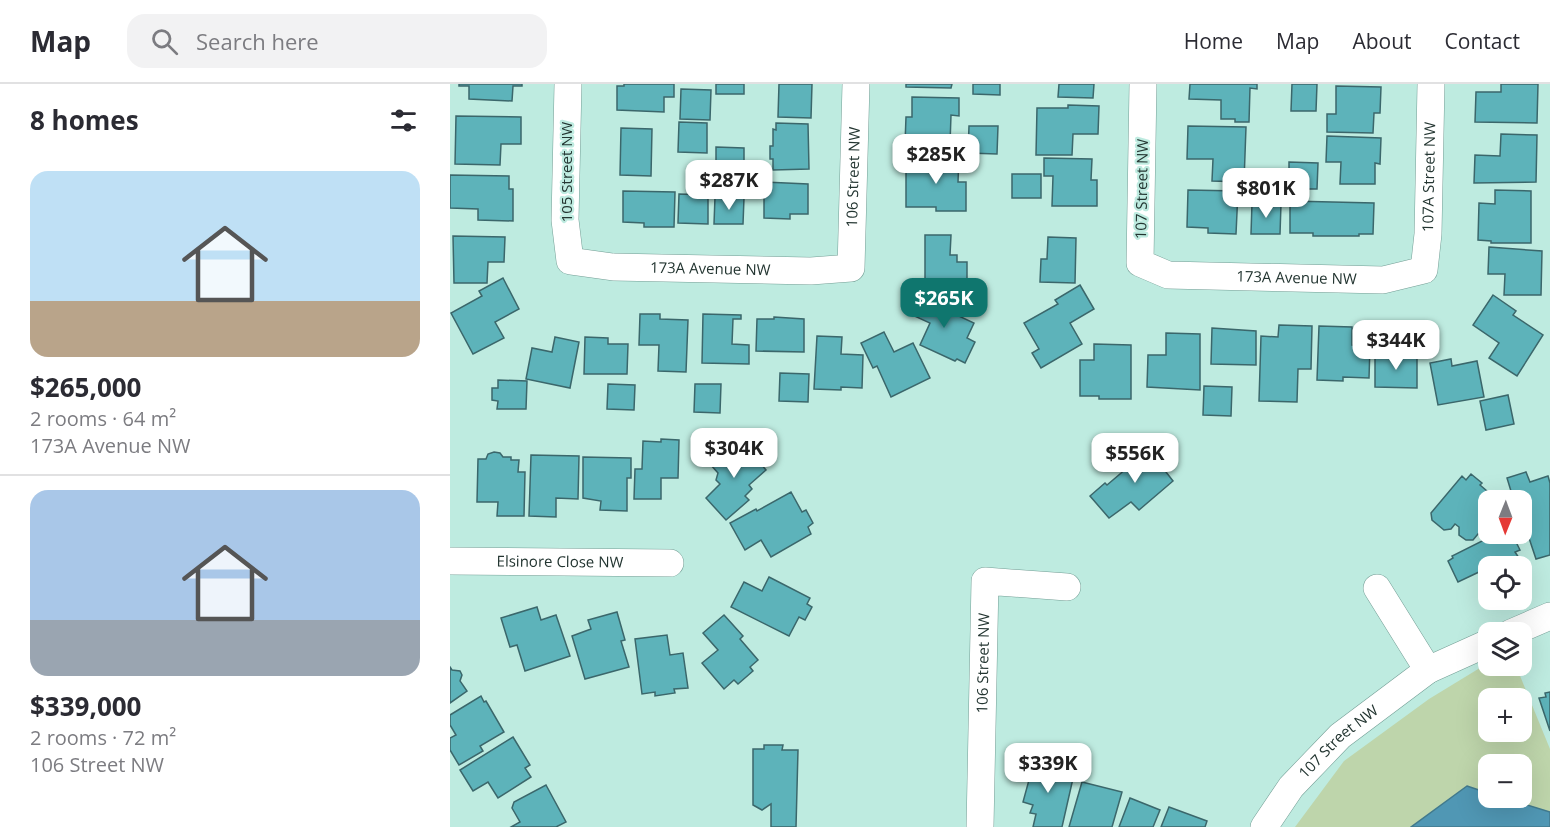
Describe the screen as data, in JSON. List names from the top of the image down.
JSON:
{
  "streets": {
    "street": [
      "105 Street NW",
      "106 Street NW",
      "107A Street NW",
      "107 Street NW",
      "173A Avenue NW",
      "Elsinore Close NW"
    ]
  },
  "crossings": [
    ["105 Street NW", "173A Avenue NW"],
    ["106 Street NW", "173A Avenue NW"],
    ["107A Street NW", "173A Avenue NW"],
    ["107 Street NW", "173A Avenue NW"]
  ],
  "north": "bottom",
  "page": {
    "header": "Map",
    "search": "Search here",
    "nav": [
      "Home",
      "Map",
      "About",
      "Contact"
    ],
    "heading": "8 homes",
    "price": [
      "$285K",
      "$287K",
      "$801K",
      "$265K",
      "$344K",
      "$304K",
      "$556K",
      "$339K"
    ],
    "list": [
      {
        "name": "$265,000",
        "note": "2 rooms · 64 m² · 173A Avenue NW"
      },
      {
        "name": "$339,000",
        "note": "2 rooms · 72 m² · 106 Street NW"
      }
    ],
    "map_buttons": ["+", "−"]
  }
}
